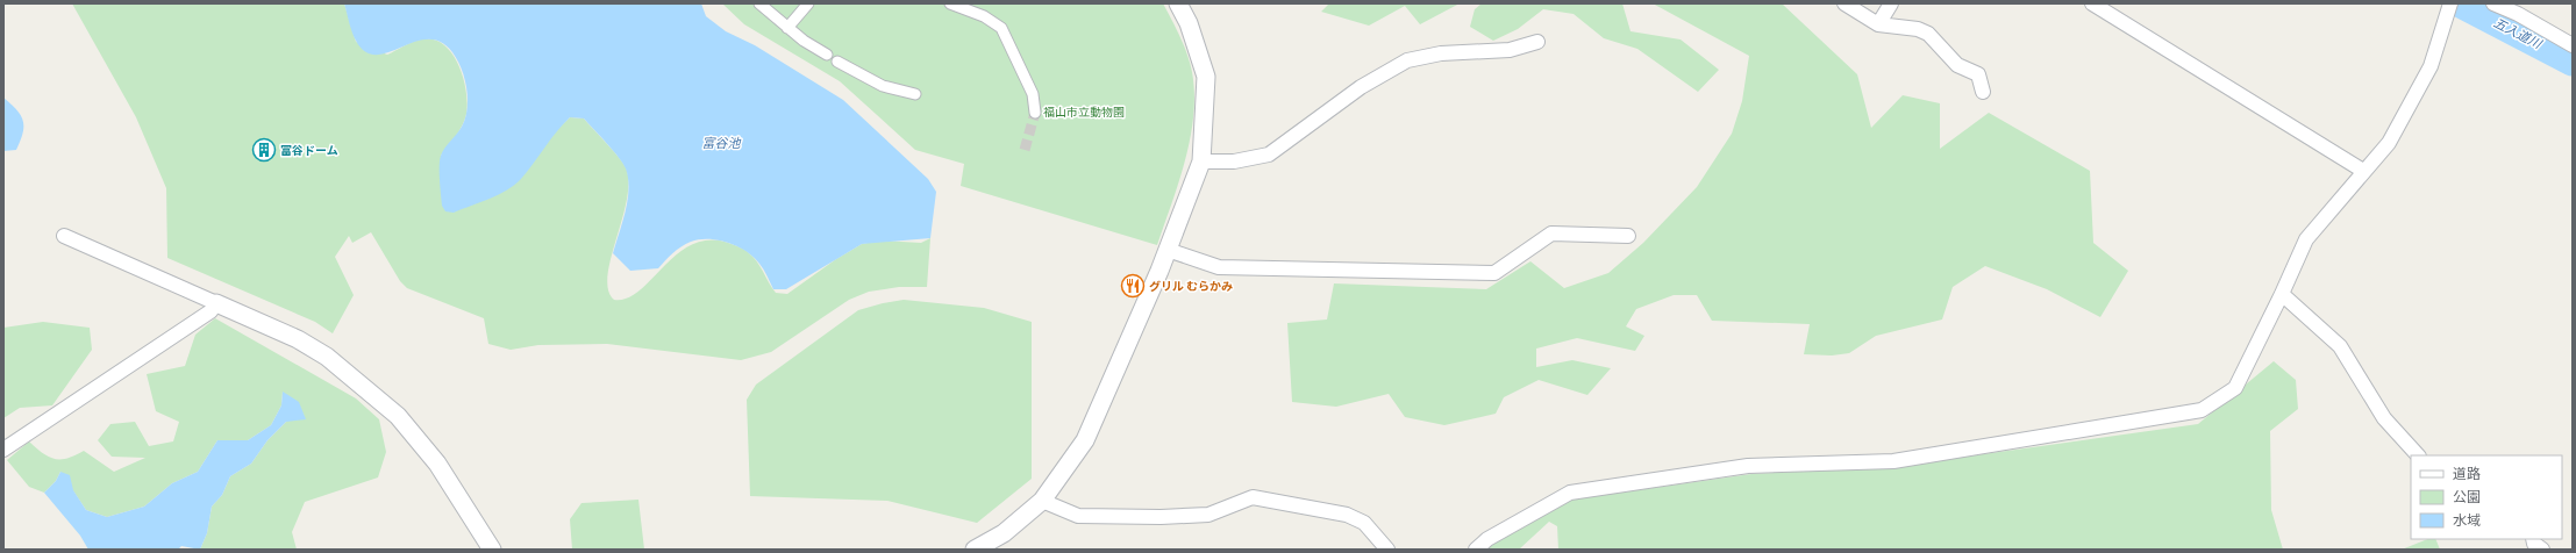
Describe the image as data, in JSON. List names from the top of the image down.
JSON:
{
  "water": ["五入道川", "富谷池"],
  "parks": ["福山市立動物園"],
  "places": {
    "building": ["富谷ドーム"],
    "restaurant": ["グリル むらかみ"]
  },
  "legend": ["道路", "公園", "水域"]
}
